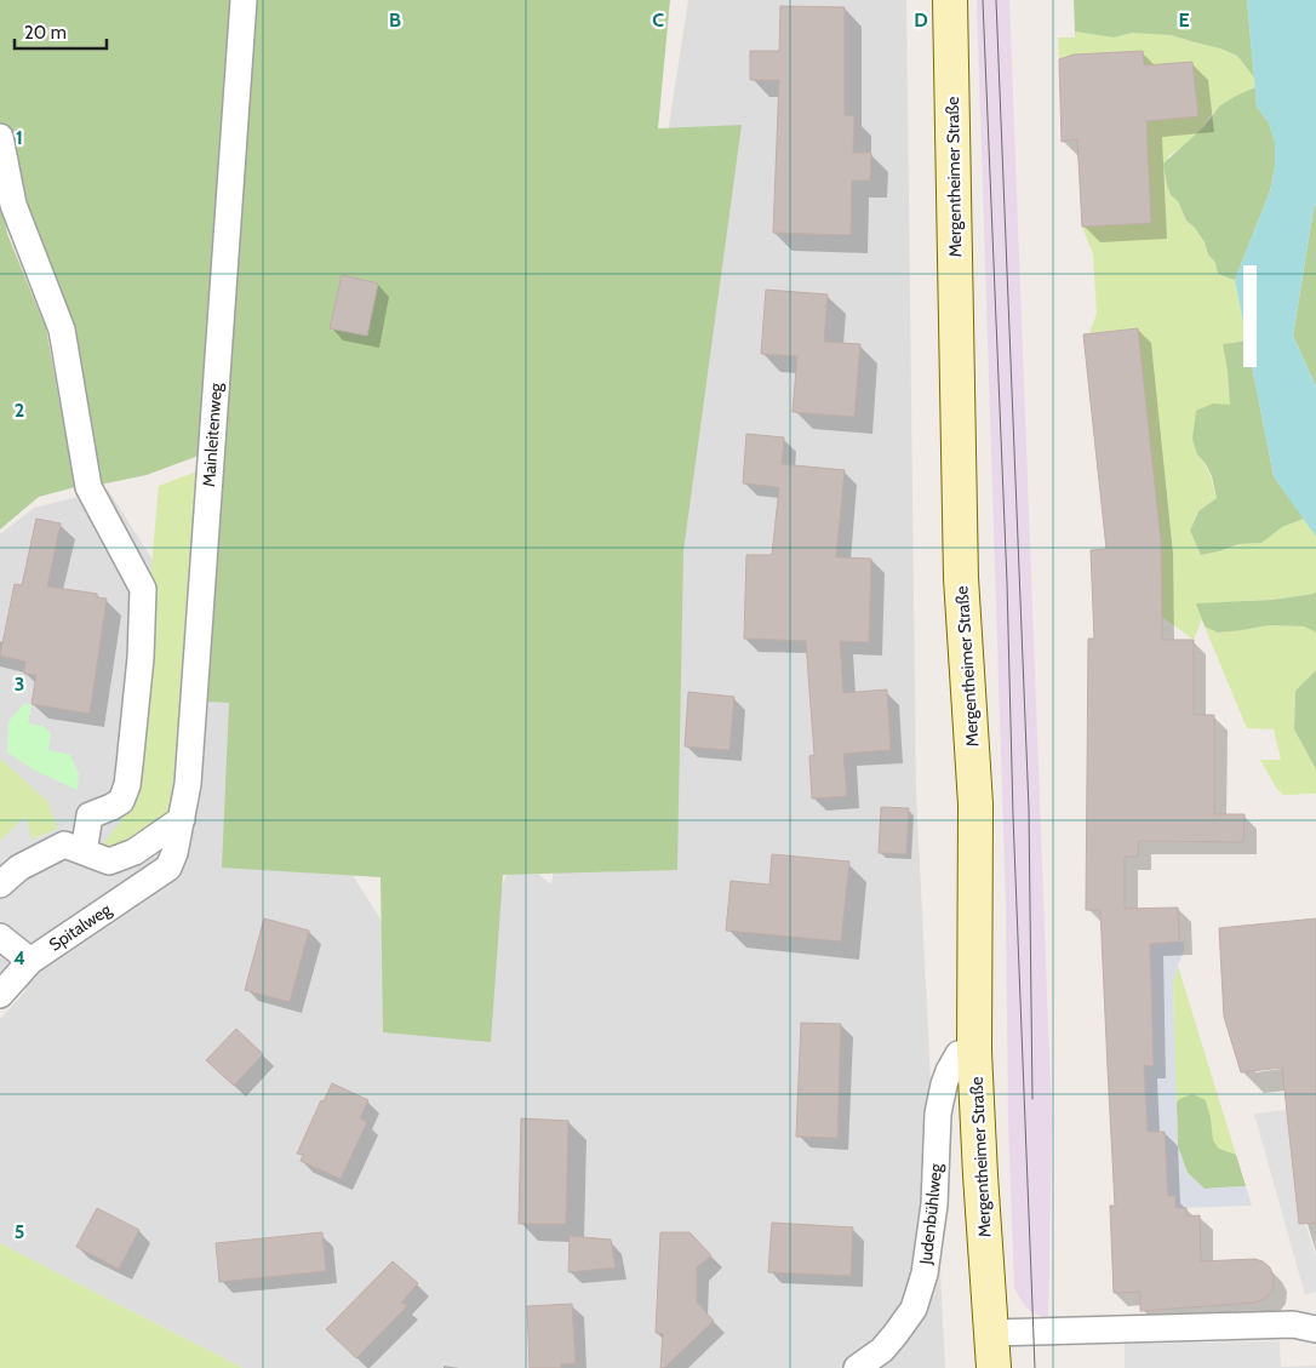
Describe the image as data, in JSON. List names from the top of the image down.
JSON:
{
  "streets": {
    "main road": ["Mergentheimer Straße"],
    "street": ["Mainleitenweg", "Spitalweg", "Judenbühlweg"]
  },
  "crossings": [
    ["Mergentheimer Straße", "Judenbühlweg"],
    ["Mainleitenweg", "Spitalweg"]
  ],
  "scale_bar": "20 m",
  "grid": {
    "columns": [
      "B",
      "C",
      "D",
      "E"
    ],
    "rows": [
      "1",
      "2",
      "3",
      "4",
      "5"
    ]
  }
}
